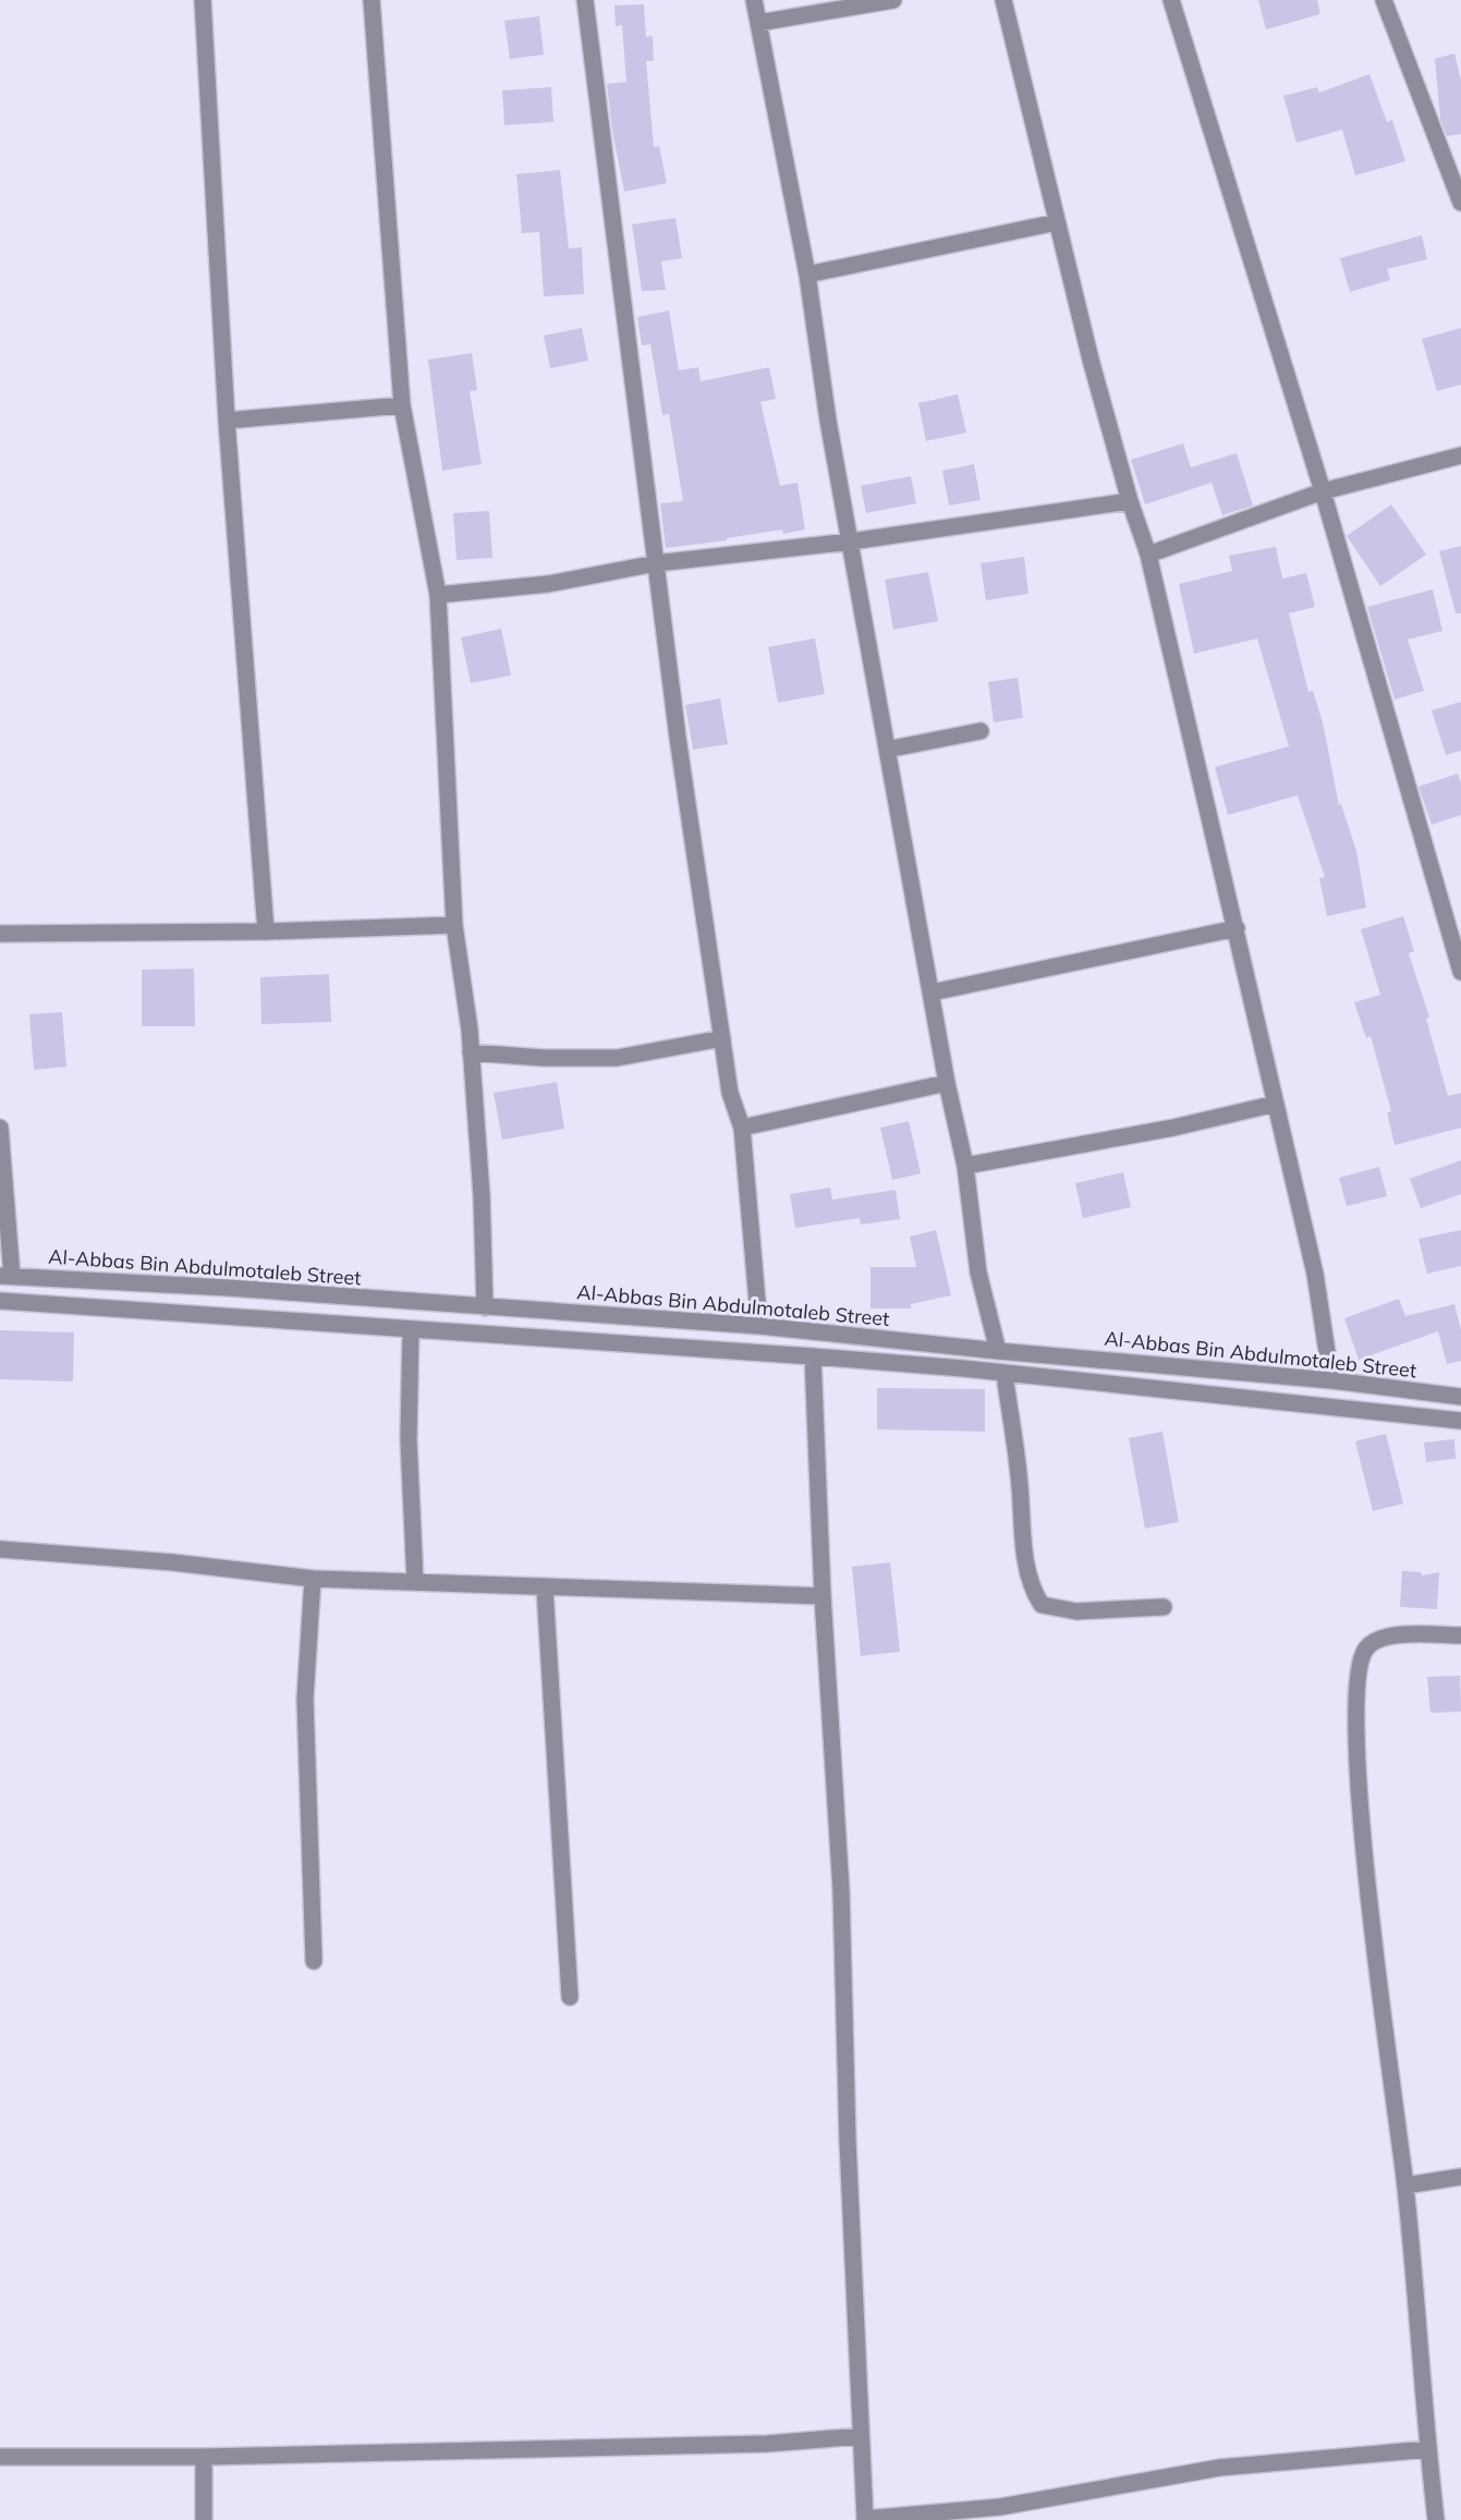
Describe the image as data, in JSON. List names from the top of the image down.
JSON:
{
  "streets": {
    "street": ["Al-Abbas Bin Abdulmotaleb Street"]
  }
}
